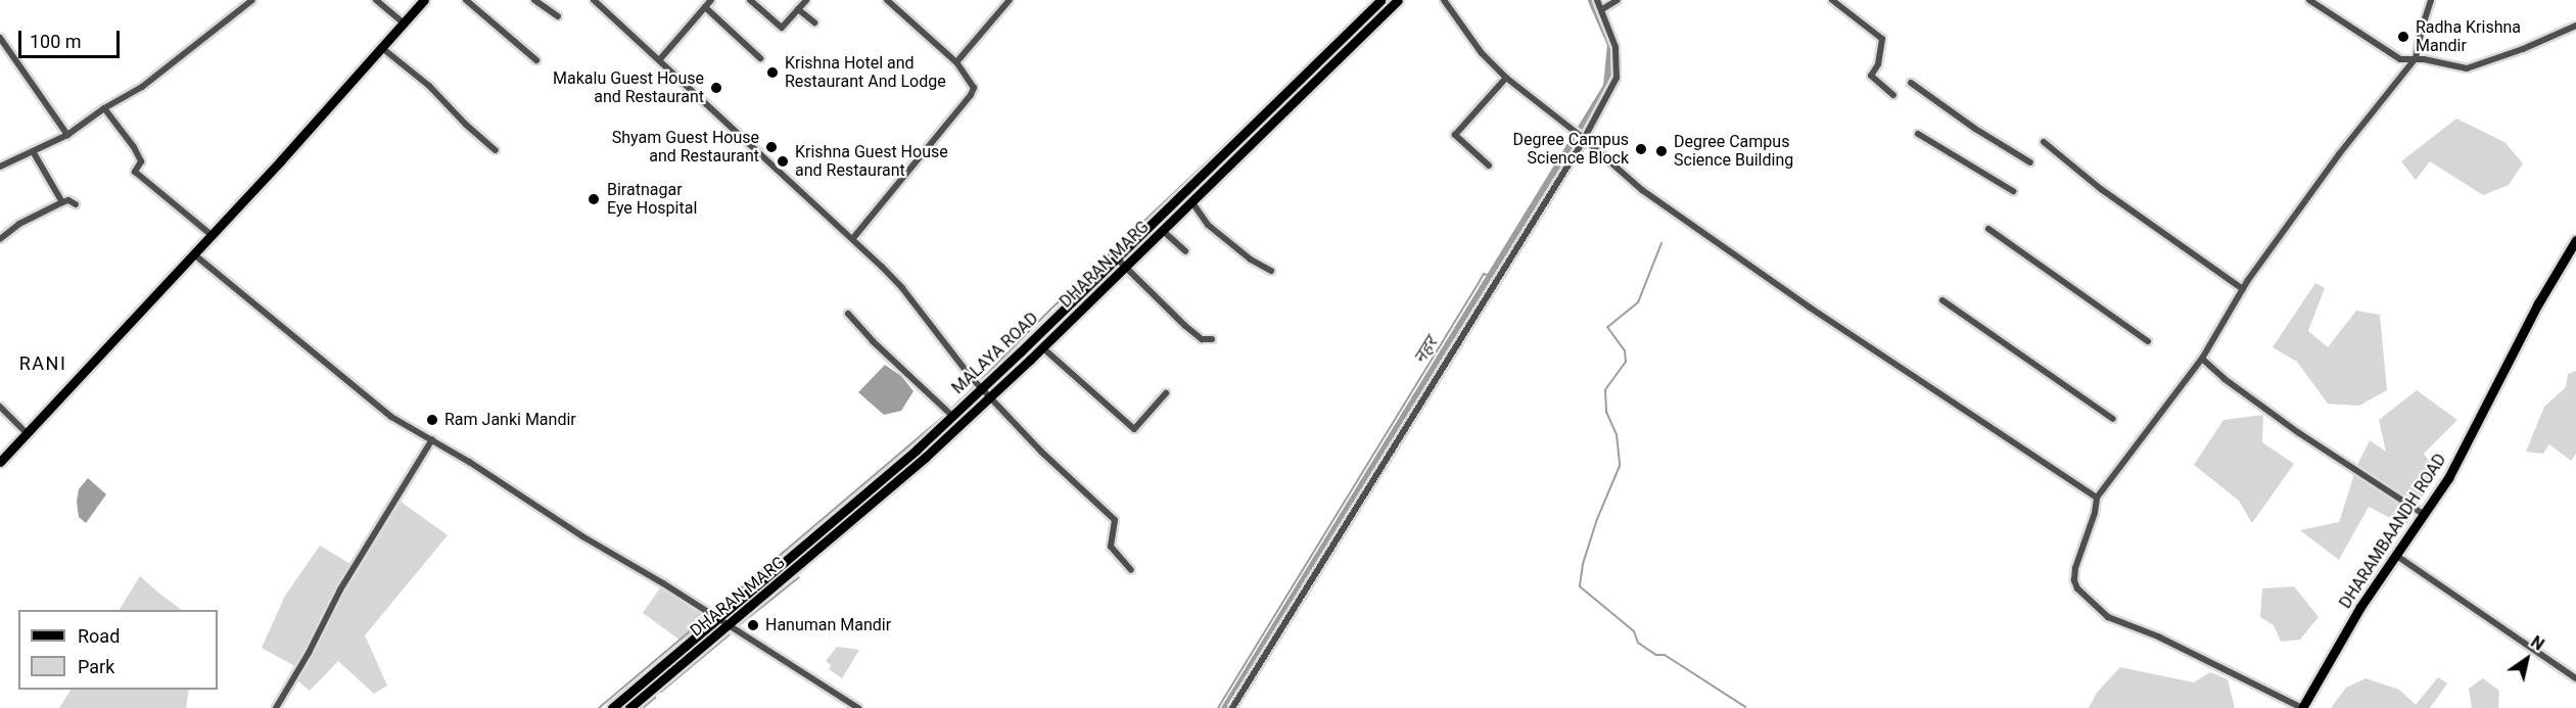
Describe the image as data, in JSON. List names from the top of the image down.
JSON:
{
  "streets": {
    "main road": ["DHARAN MARG", "MALAYA ROAD", "DHARAMBAANDH ROAD"]
  },
  "districts": ["RANI"],
  "water": ["नहर"],
  "places": [
    "Radha Krishna Mandir",
    "Krishna Hotel and Restaurant And Lodge",
    "Makalu Guest House and Restaurant",
    "Shyam Guest House and Restaurant",
    "Degree Campus Science Block",
    "Degree Campus Science Building",
    "Krishna Guest House and Restaurant",
    "Biratnagar Eye Hospital",
    "Ram Janki Mandir",
    "Hanuman Mandir"
  ],
  "legend": ["Road", "Park"],
  "scale_bar": "100 m",
  "north": "top right"
}
